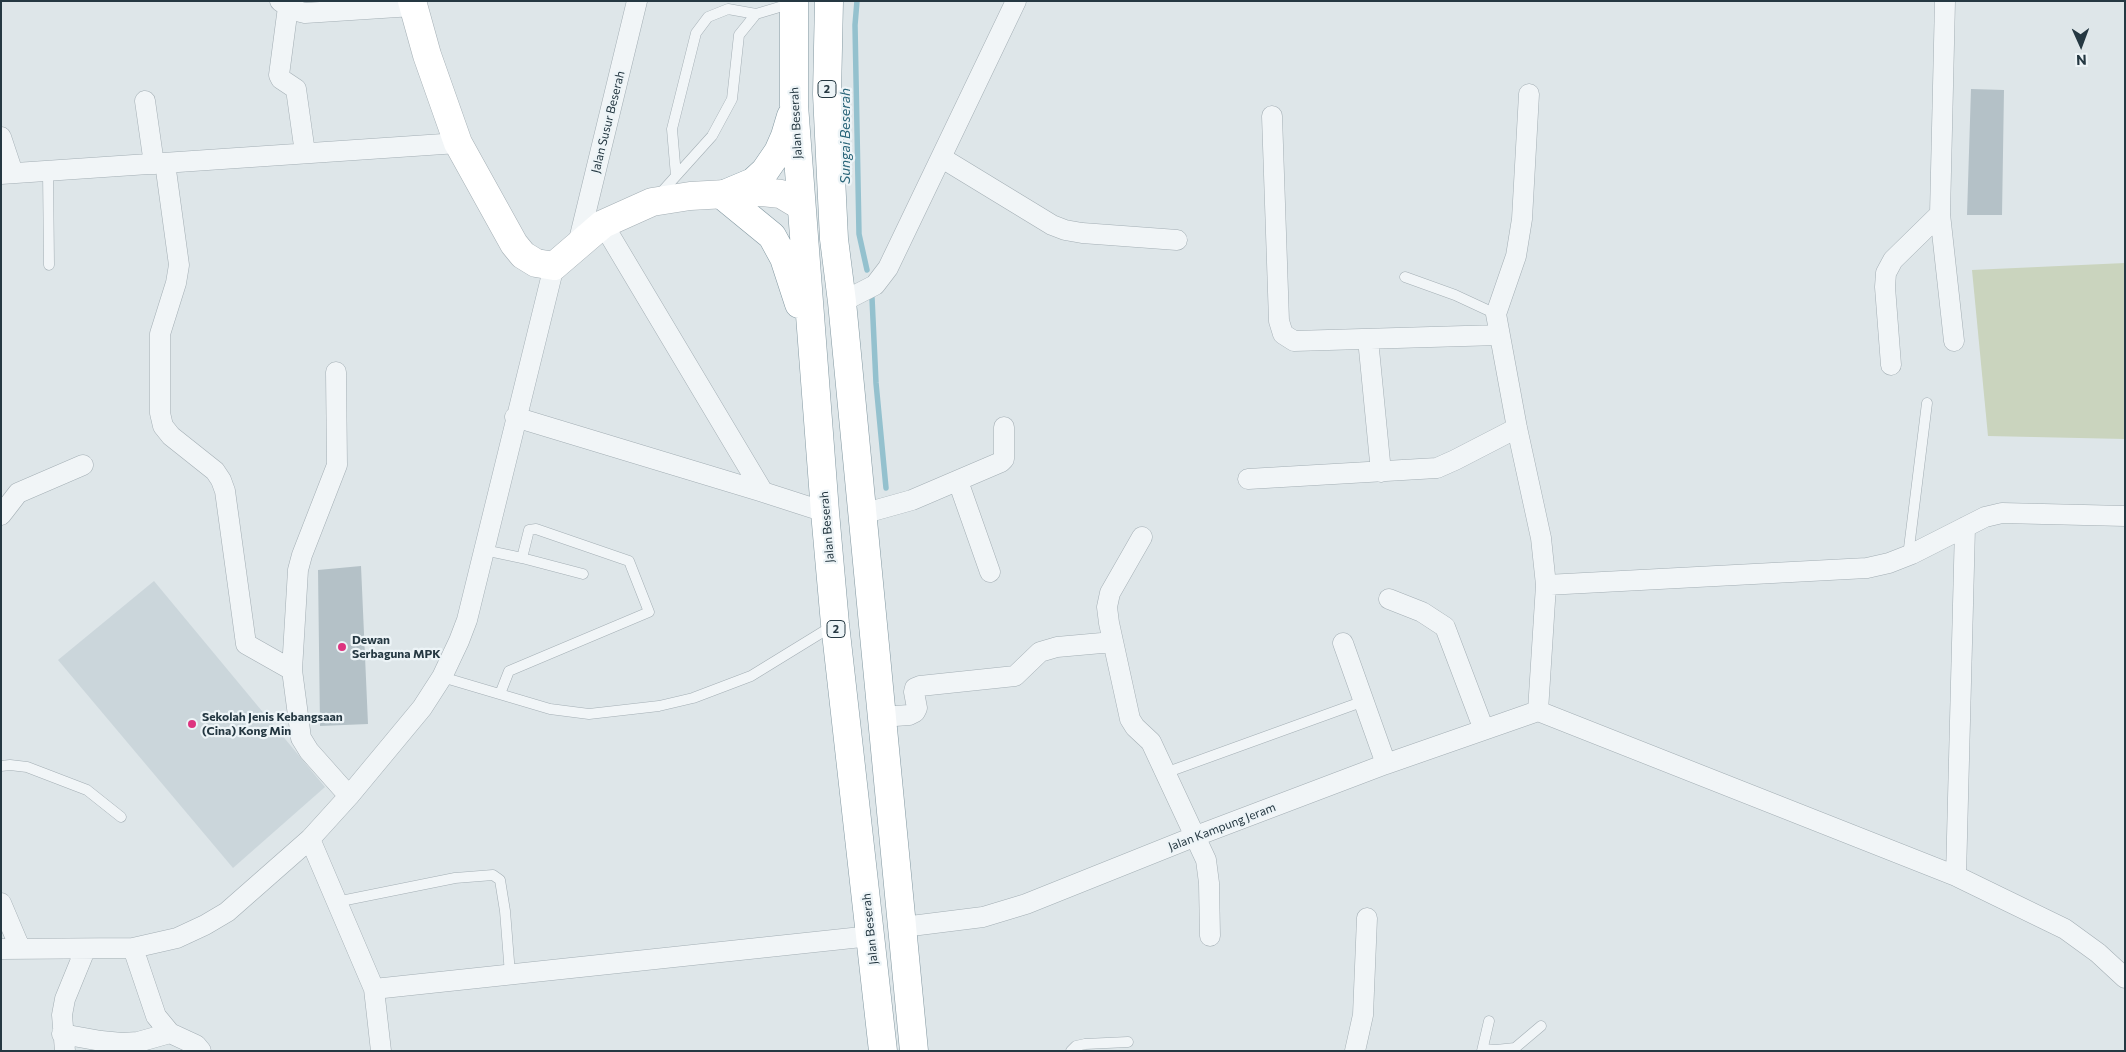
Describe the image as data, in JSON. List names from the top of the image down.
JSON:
{
  "streets": {
    "main road": ["2", "Jalan Beserah"],
    "street": ["Jalan Susur Beserah", "Jalan Kampung Jeram"]
  },
  "crossings": [
    ["2", "Jalan Kampung Jeram"]
  ],
  "water": ["Sungai Beserah"],
  "places": ["Dewan Serbaguna MPK", "Sekolah Jenis Kebangsaan (Cina) Kong Min"],
  "north": "bottom"
}
